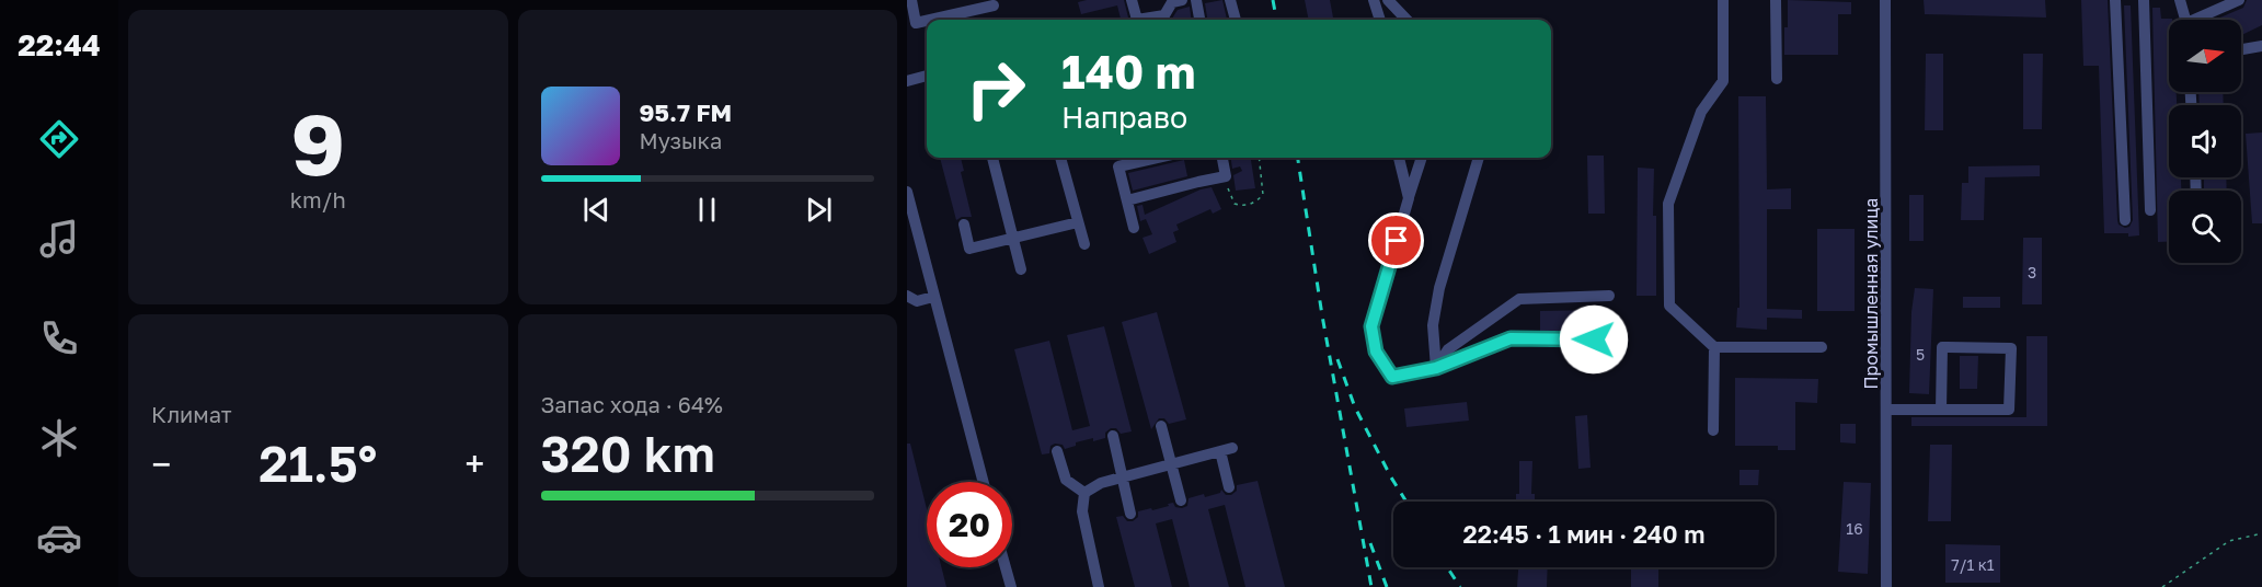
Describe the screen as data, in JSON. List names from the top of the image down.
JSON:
{
  "streets": {
    "street": ["Промышленная улица"]
  },
  "house_numbers": [
    "3",
    "5",
    "16",
    "7/1 к1"
  ],
  "north": "right",
  "page": {
    "tabs": "22:44",
    "tile": [
      ["9", "km/h"],
      "Климат",
      ["Запас хода · 64%", "320 km"]
    ],
    "turn": ["140 m", "Направо"],
    "song": ["95.7 FM", "Музыка"],
    "heat": ["−", "21.5°", "+"],
    "limit": "20",
    "trip": "22:45 · 1 мин · 240 m"
  }
}
